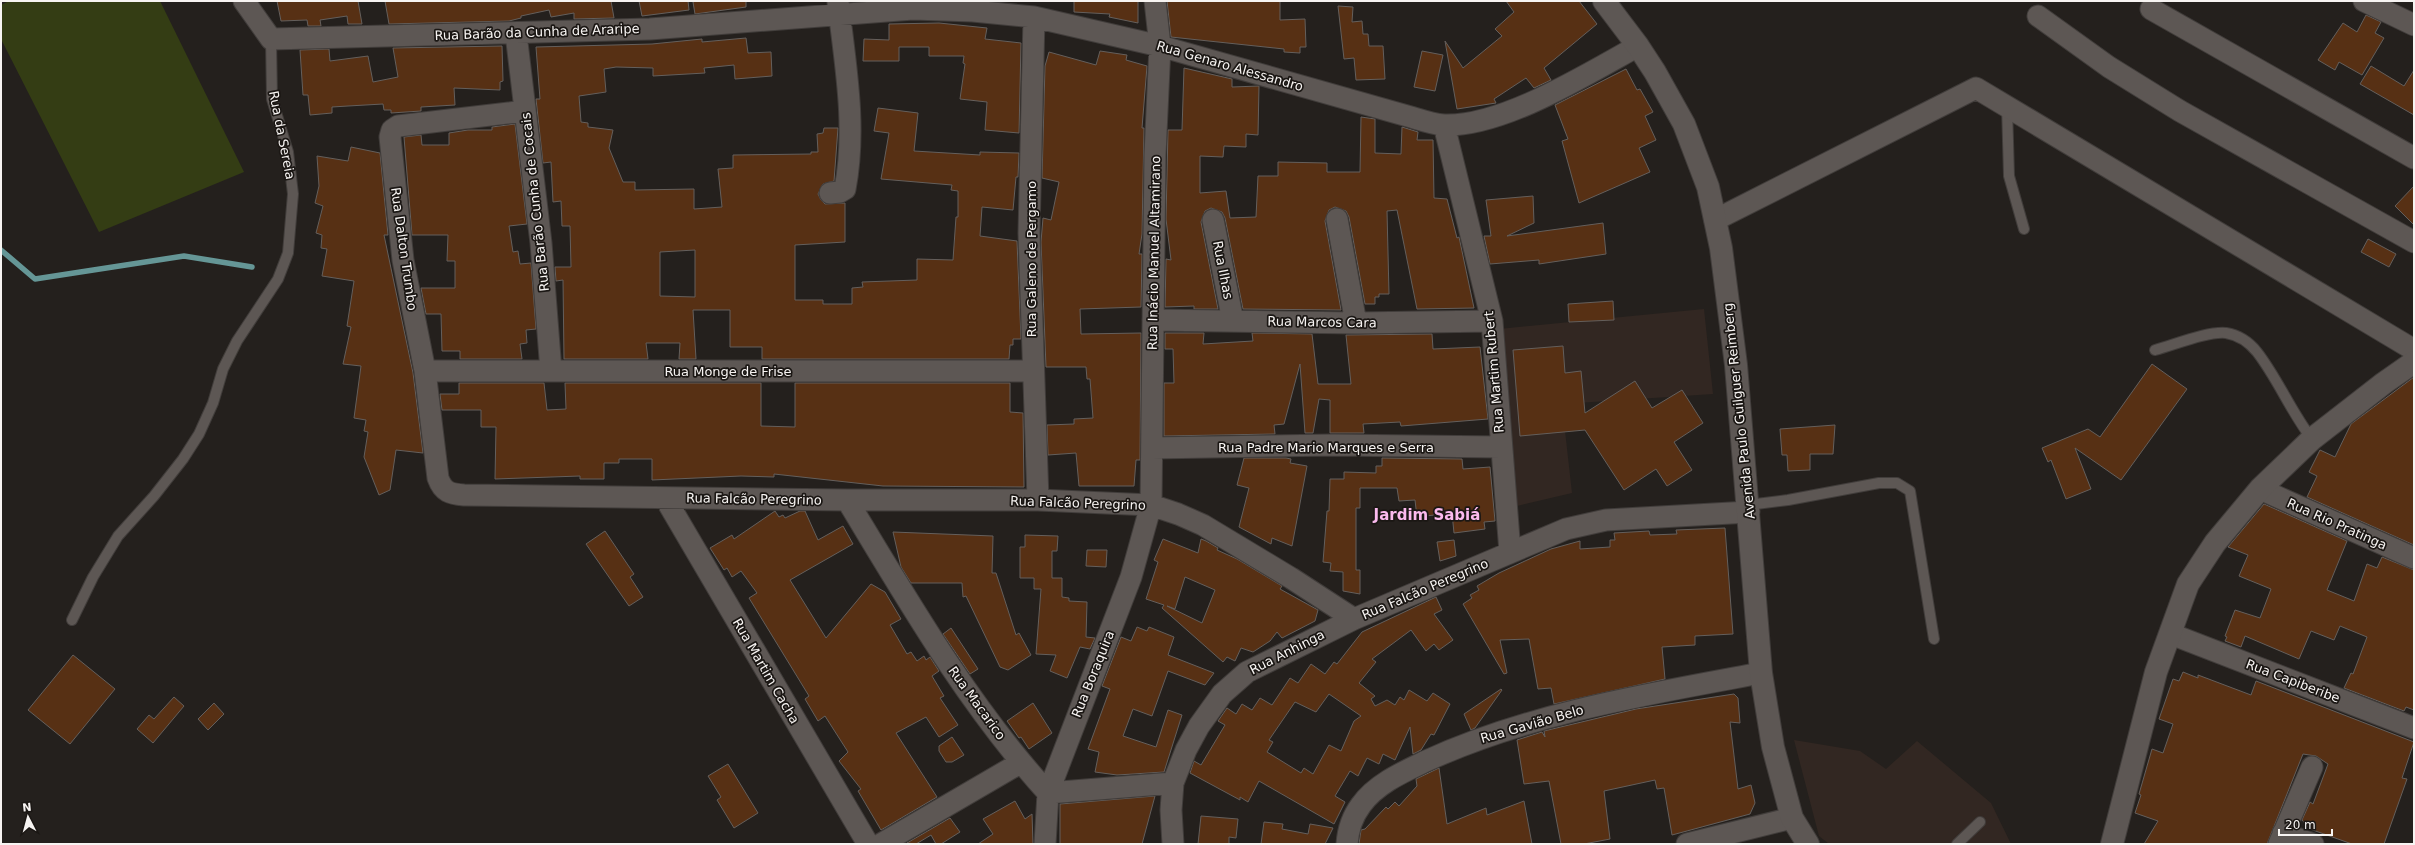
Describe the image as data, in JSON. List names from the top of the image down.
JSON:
{
  "streets": {
    "main road": ["Avenida Paulo Guilguer Reimberg"],
    "street": [
      "Rua Barão da Cunha de Araripe",
      "Rua Genaro Alessandro",
      "Rua Barão Cunha de Cocais",
      "Rua Dalton Trumbo",
      "Rua Inácio Manuel Altamirano",
      "Rua Galeno de Pergamo",
      "Rua Ilhas",
      "Rua Marcos Cara",
      "Rua Monge de Frise",
      "Rua Martim Rubert",
      "Rua Padre Mario Marques e Serra",
      "Rua Falcão Peregrino",
      "Rua Rio Pratinga",
      "Rua Anhinga",
      "Rua Martim Cacha",
      "Rua Boraquira",
      "Rua Capiberibe",
      "Rua Macarico",
      "Rua Gavião Belo"
    ],
    "lane": ["Rua da Sereia"]
  },
  "crossings": [
    ["Rua Barão da Cunha de Araripe", "Rua Genaro Alessandro"],
    ["Rua Barão da Cunha de Araripe", "Rua da Sereia"],
    ["Rua Barão da Cunha de Araripe", "Rua Barão Cunha de Cocais"],
    ["Rua Genaro Alessandro", "Rua Inácio Manuel Altamirano"],
    ["Rua Genaro Alessandro", "Rua Galeno de Pergamo"],
    ["Rua Genaro Alessandro", "Rua Martim Rubert"],
    ["Rua Genaro Alessandro", "Avenida Paulo Guilguer Reimberg"],
    ["Rua Barão Cunha de Cocais", "Rua Dalton Trumbo"],
    ["Rua Barão Cunha de Cocais", "Rua Monge de Frise"],
    ["Rua Dalton Trumbo", "Rua Monge de Frise"],
    ["Rua Dalton Trumbo", "Rua Falcão Peregrino"],
    ["Rua Inácio Manuel Altamirano", "Rua Marcos Cara"],
    ["Rua Inácio Manuel Altamirano", "Rua Padre Mario Marques e Serra"],
    ["Rua Inácio Manuel Altamirano", "Rua Falcão Peregrino"],
    ["Rua Inácio Manuel Altamirano", "Rua Boraquira"],
    ["Rua Galeno de Pergamo", "Rua Monge de Frise"],
    ["Rua Galeno de Pergamo", "Rua Falcão Peregrino"],
    ["Rua Ilhas", "Rua Marcos Cara"],
    ["Rua Marcos Cara", "Rua Martim Rubert"],
    ["Rua Martim Rubert", "Rua Padre Mario Marques e Serra"],
    ["Rua Martim Rubert", "Rua Falcão Peregrino"],
    ["Avenida Paulo Guilguer Reimberg", "Rua Falcão Peregrino"],
    ["Avenida Paulo Guilguer Reimberg", "Rua Gavião Belo"],
    ["Rua Falcão Peregrino", "Rua Anhinga"],
    ["Rua Falcão Peregrino", "Rua Martim Cacha"],
    ["Rua Falcão Peregrino", "Rua Boraquira"],
    ["Rua Falcão Peregrino", "Rua Macarico"],
    ["Rua Boraquira", "Rua Macarico"]
  ],
  "districts": ["Jardim Sabiá"],
  "scale_bar": "20 m",
  "north": "top"
}
